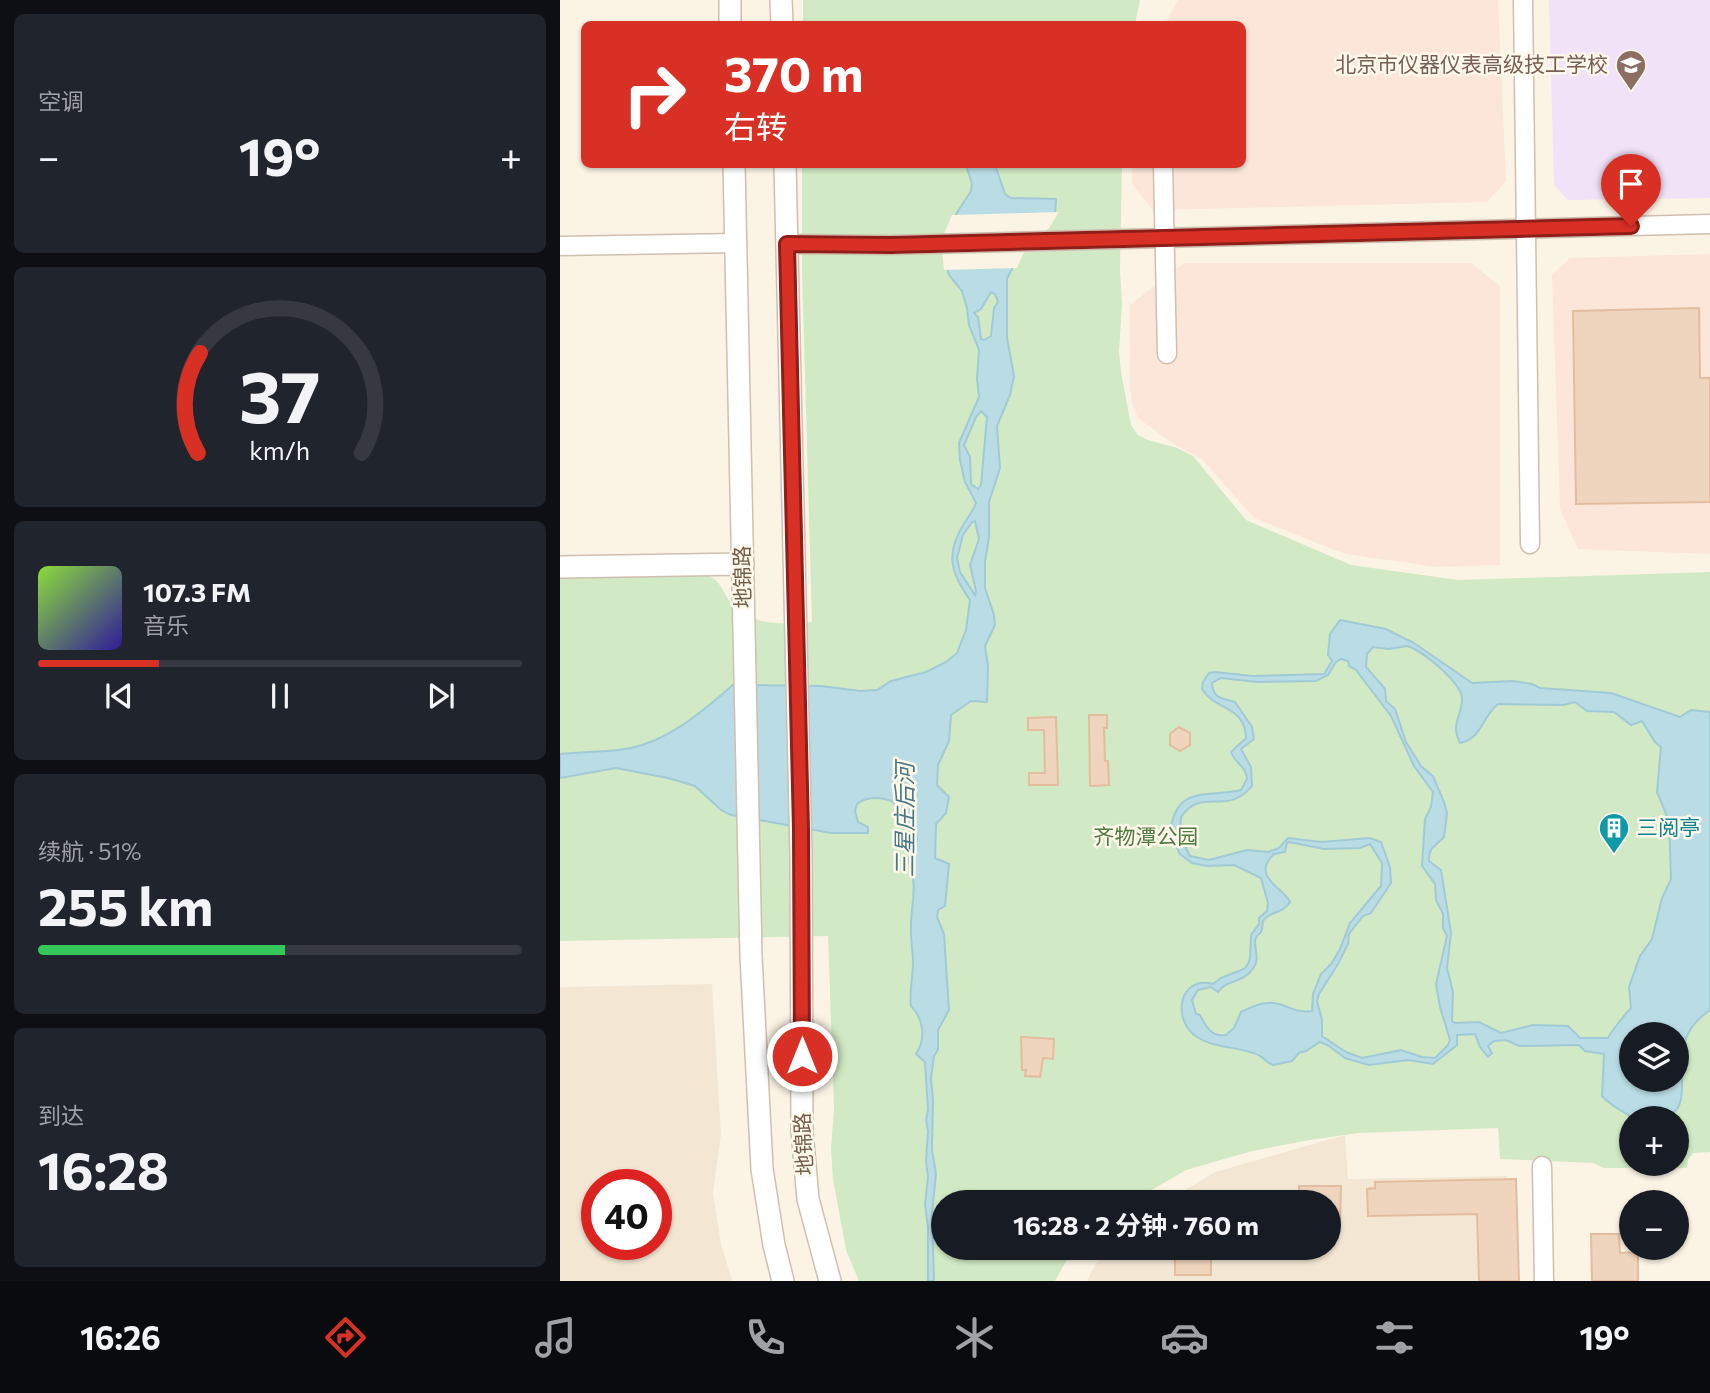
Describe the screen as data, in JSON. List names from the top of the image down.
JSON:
{
  "streets": {
    "street": ["地锦路"]
  },
  "water": ["三星庄后河"],
  "parks": ["齐物潭公园"],
  "places": {
    "school or university": ["北京市仪器仪表高级技工学校"],
    "building": ["三阅亭"]
  },
  "page": {
    "tile": [
      "空调",
      ["续航 · 51%", "255 km"],
      ["到达", "16:28"]
    ],
    "turn": ["370 m", "右转"],
    "heat": ["−", "19°", "+"],
    "song": ["107.3 FM", "音乐"],
    "map_buttons": ["+", "−"],
    "limit": "40",
    "trip": "16:28 · 2 分钟 · 760 m",
    "tabs": ["16:26", "19°"],
    "gauge": ["37", "km/h"]
  }
}
